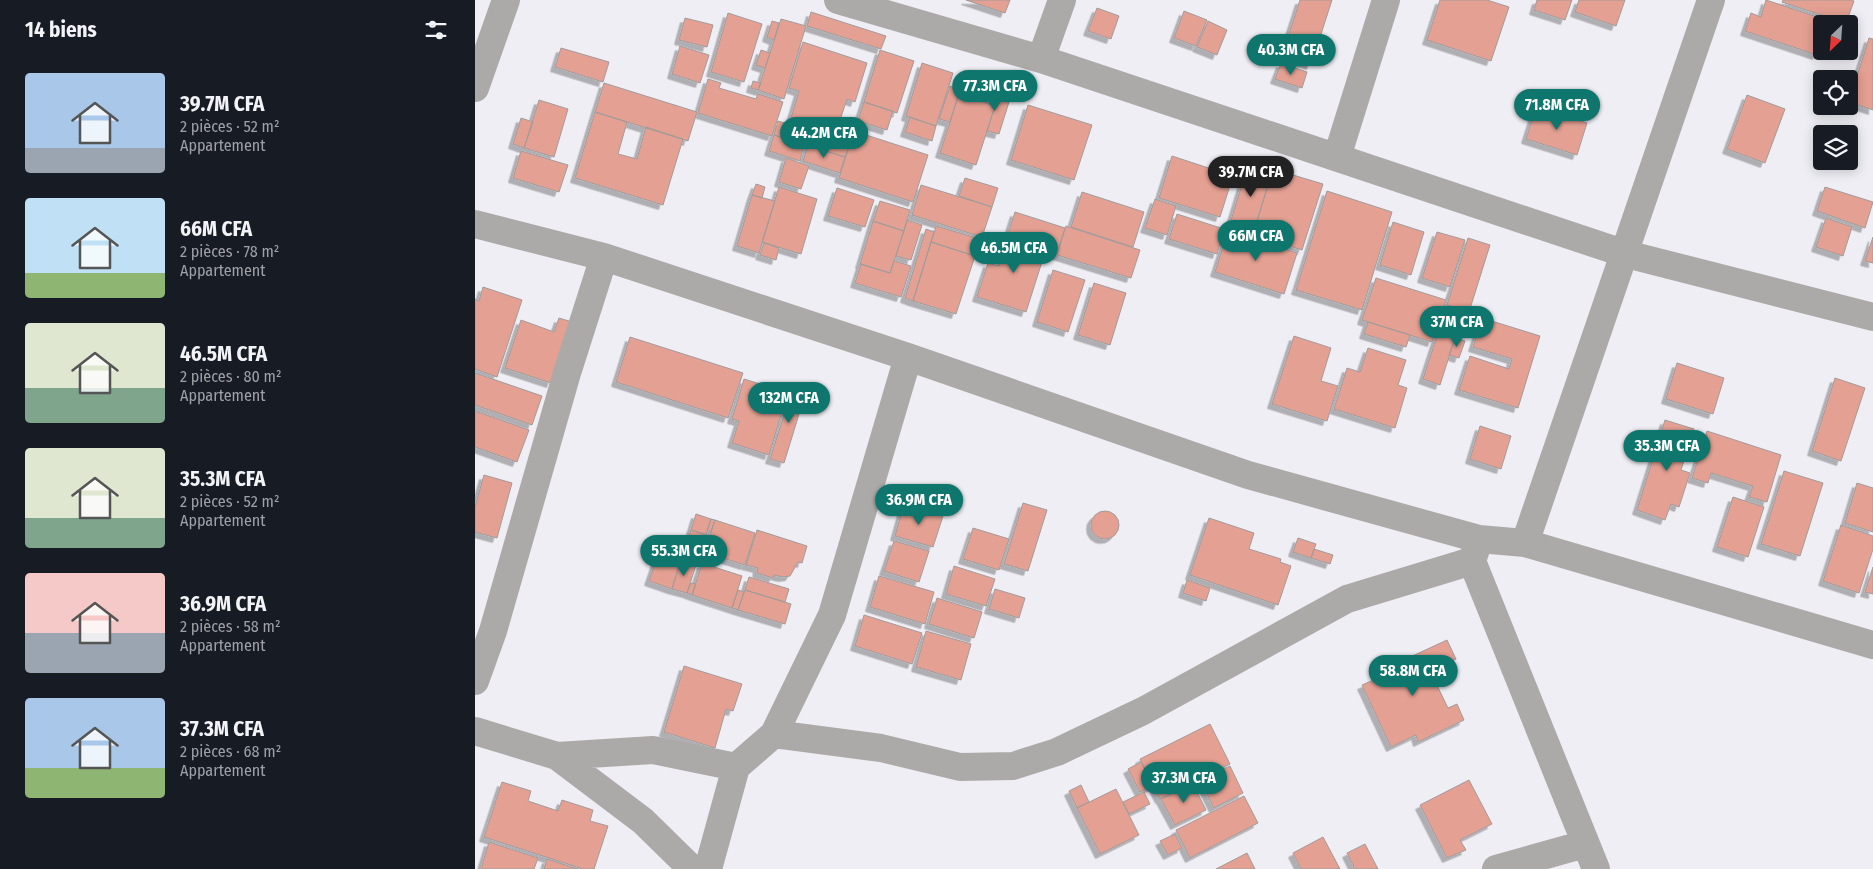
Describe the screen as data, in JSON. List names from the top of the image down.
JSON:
{
  "north": "bottom left",
  "page": {
    "heading": "14 biens",
    "price": [
      "40.3M CFA",
      "77.3M CFA",
      "71.8M CFA",
      "44.2M CFA",
      "39.7M CFA",
      "66M CFA",
      "46.5M CFA",
      "37M CFA",
      "132M CFA",
      "35.3M CFA",
      "36.9M CFA",
      "55.3M CFA",
      "58.8M CFA",
      "37.3M CFA"
    ],
    "list": [
      {
        "name": "39.7M CFA",
        "note": "2 pièces · 52 m² · Appartement"
      },
      {
        "name": "66M CFA",
        "note": "2 pièces · 78 m² · Appartement"
      },
      {
        "name": "46.5M CFA",
        "note": "2 pièces · 80 m² · Appartement"
      },
      {
        "name": "35.3M CFA",
        "note": "2 pièces · 52 m² · Appartement"
      },
      {
        "name": "36.9M CFA",
        "note": "2 pièces · 58 m² · Appartement"
      },
      {
        "name": "37.3M CFA",
        "note": "2 pièces · 68 m² · Appartement"
      }
    ]
  }
}
